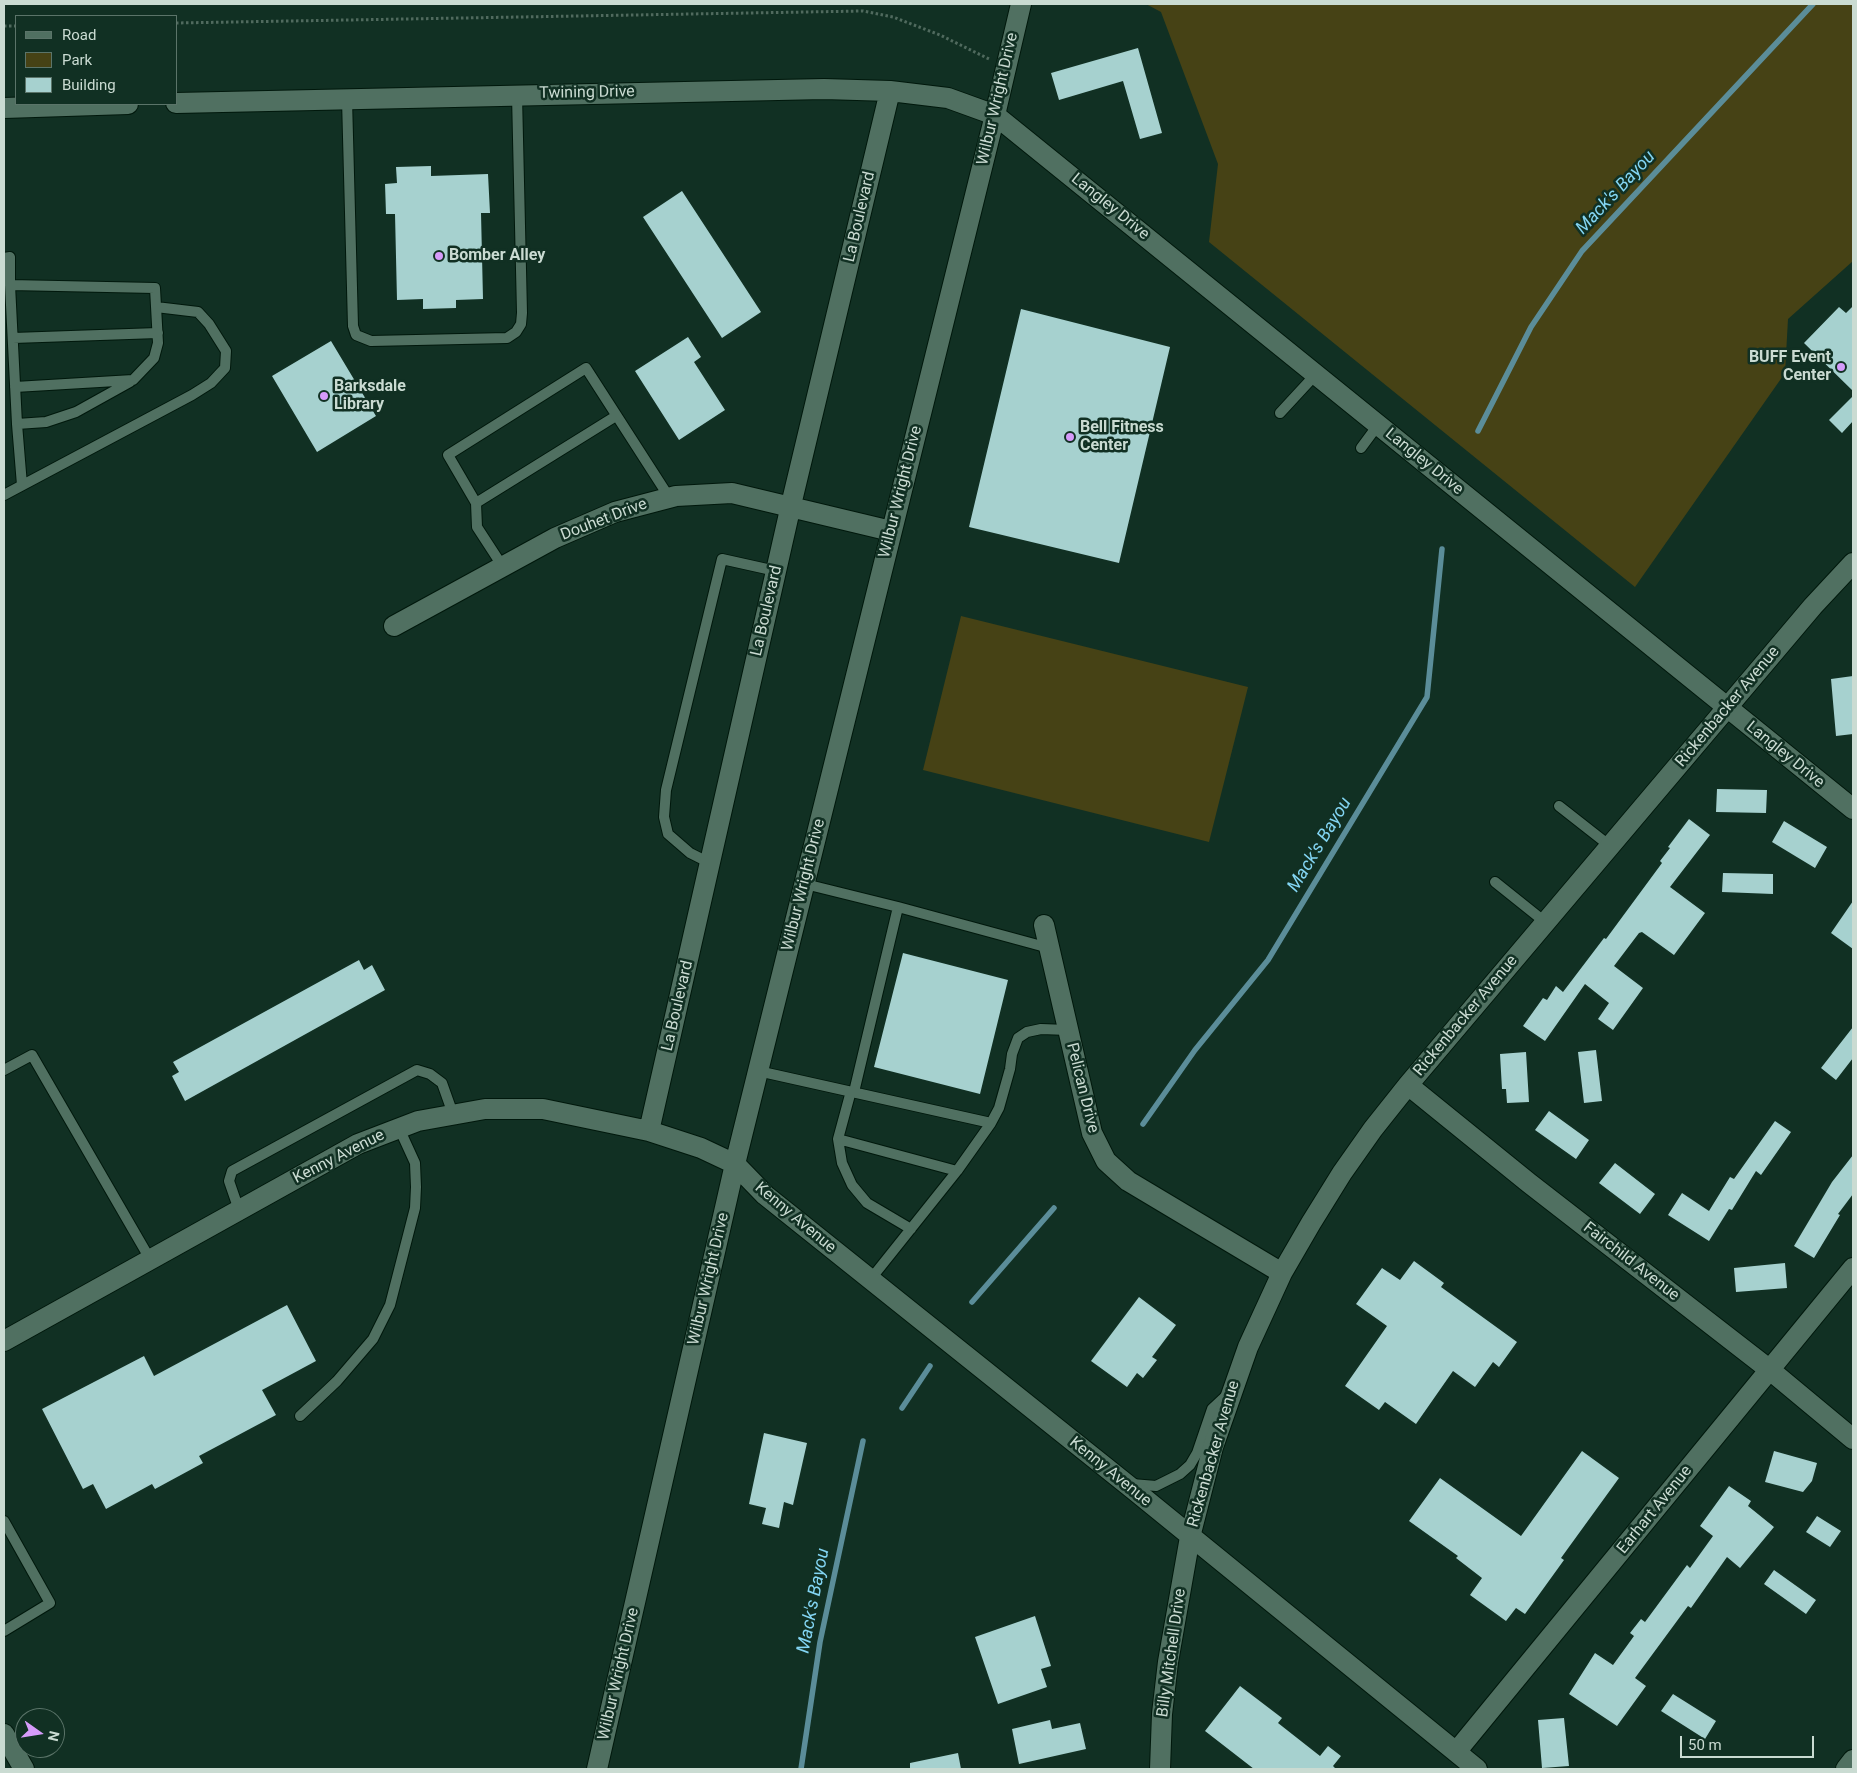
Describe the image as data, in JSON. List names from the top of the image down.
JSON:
{
  "streets": {
    "street": [
      "Twining Drive",
      "Wilbur Wright Drive",
      "Langley Drive",
      "La Boulevard",
      "Douhet Drive",
      "Rickenbacker Avenue",
      "Pelican Drive",
      "Kenny Avenue",
      "Fairchild Avenue",
      "Earhart Avenue",
      "Billy Mitchell Drive"
    ]
  },
  "crossings": [
    ["Twining Drive", "Wilbur Wright Drive"],
    ["Twining Drive", "Langley Drive"],
    ["Twining Drive", "La Boulevard"],
    ["Wilbur Wright Drive", "Langley Drive"],
    ["Wilbur Wright Drive", "Douhet Drive"],
    ["Wilbur Wright Drive", "Kenny Avenue"],
    ["Langley Drive", "Rickenbacker Avenue"],
    ["La Boulevard", "Douhet Drive"],
    ["La Boulevard", "Kenny Avenue"],
    ["Rickenbacker Avenue", "Pelican Drive"],
    ["Rickenbacker Avenue", "Kenny Avenue"],
    ["Rickenbacker Avenue", "Fairchild Avenue"],
    ["Rickenbacker Avenue", "Billy Mitchell Drive"],
    ["Kenny Avenue", "Earhart Avenue"],
    ["Kenny Avenue", "Billy Mitchell Drive"],
    ["Fairchild Avenue", "Earhart Avenue"]
  ],
  "water": ["Mack's Bayou"],
  "places": [
    "Bomber Alley",
    "BUFF Event Center",
    "Barksdale Library",
    "Bell Fitness Center"
  ],
  "legend": ["Road", "Park", "Building"],
  "scale_bar": "50 m",
  "north": "right"
}
